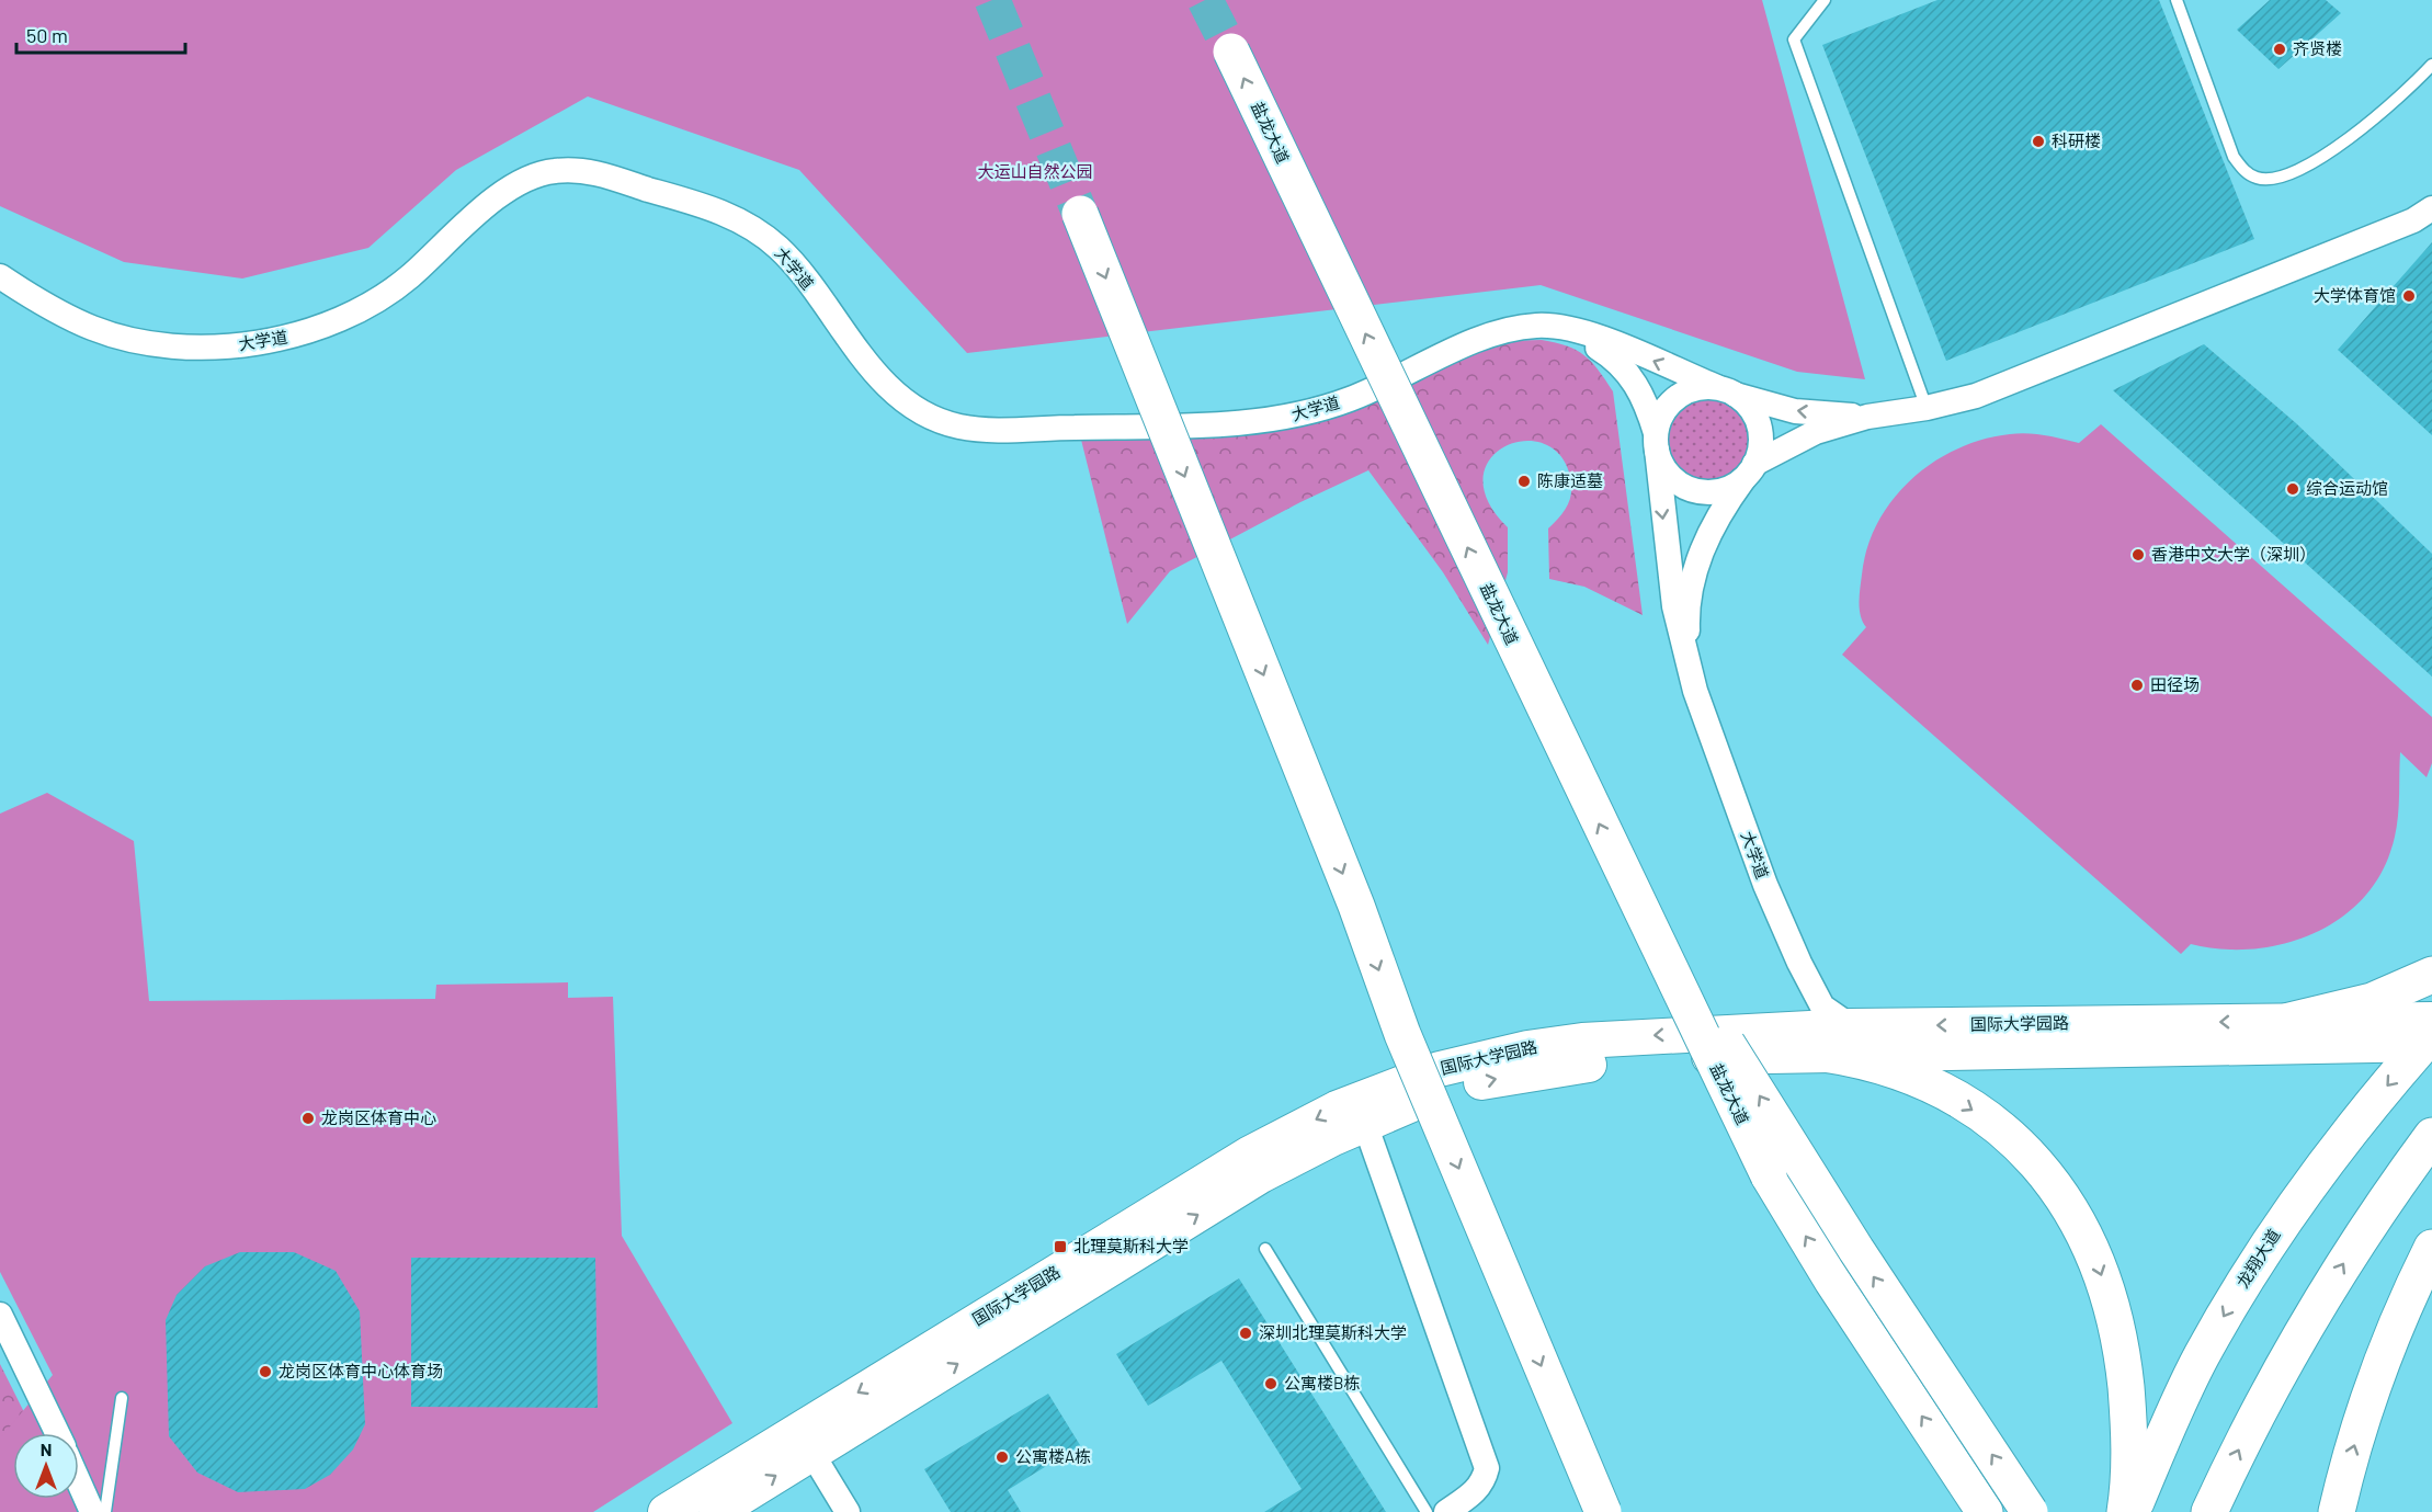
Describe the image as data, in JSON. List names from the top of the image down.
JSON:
{
  "streets": {
    "main road": ["盐龙大道", "龙翔大道"],
    "street": ["大学道", "国际大学园路"]
  },
  "crossings": [
    ["大学道", "国际大学园路"],
    ["国际大学园路", "龙翔大道"]
  ],
  "parks": ["大运山自然公园"],
  "places": {
    "other": [
      "齐贤楼",
      "科研楼",
      "大学体育馆",
      "陈康适墓",
      "综合运动馆",
      "香港中文大学（深圳）",
      "田径场",
      "龙岗区体育中心",
      "深圳北理莫斯科大学",
      "龙岗区体育中心体育场",
      "公寓楼B栋",
      "公寓楼A栋"
    ],
    "transit": ["北理莫斯科大学"]
  },
  "scale_bar": "50 m",
  "north": "top"
}
